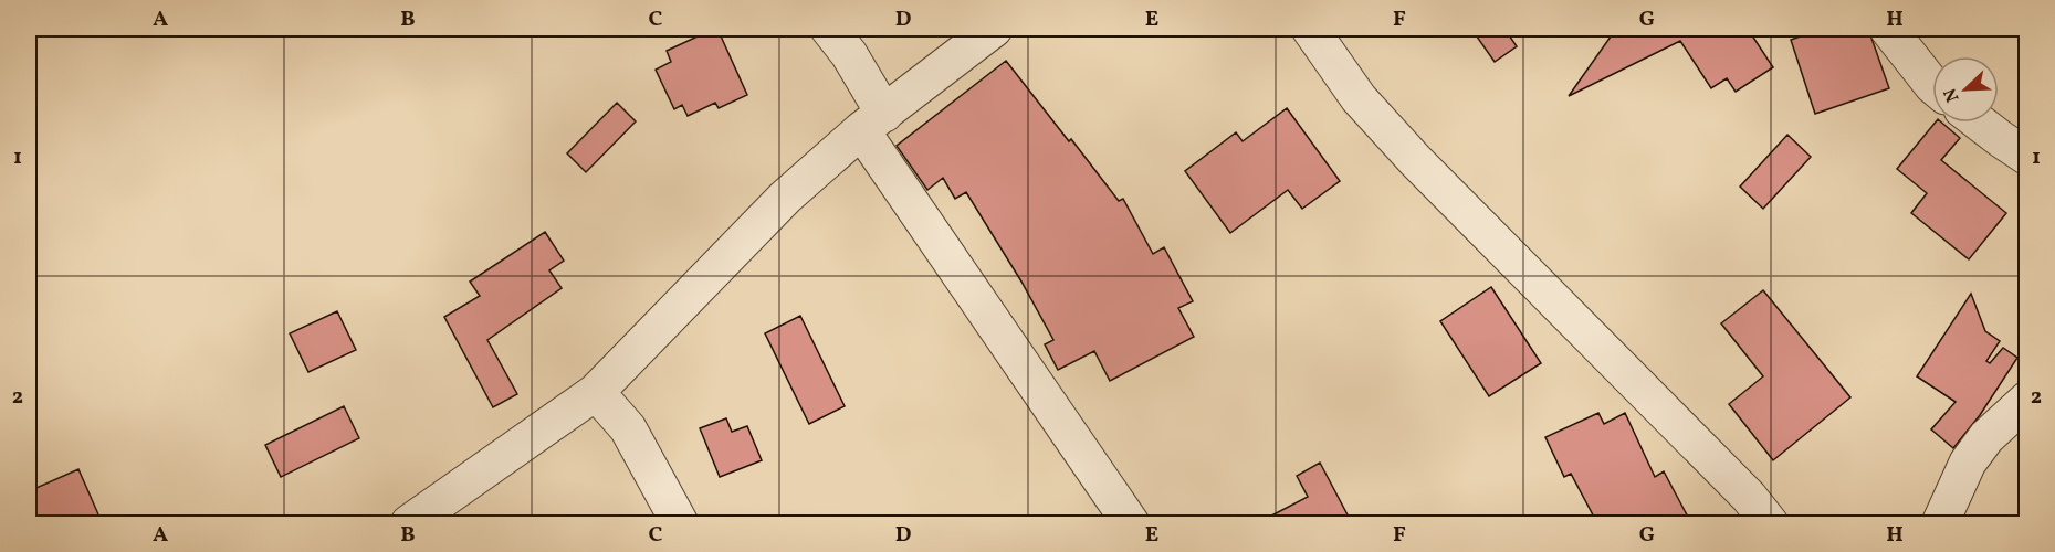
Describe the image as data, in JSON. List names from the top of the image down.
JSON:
{
  "north": "bottom left",
  "grid": {
    "columns": [
      "A",
      "B",
      "C",
      "D",
      "E",
      "F",
      "G",
      "H"
    ],
    "rows": ["1", "2"]
  }
}
